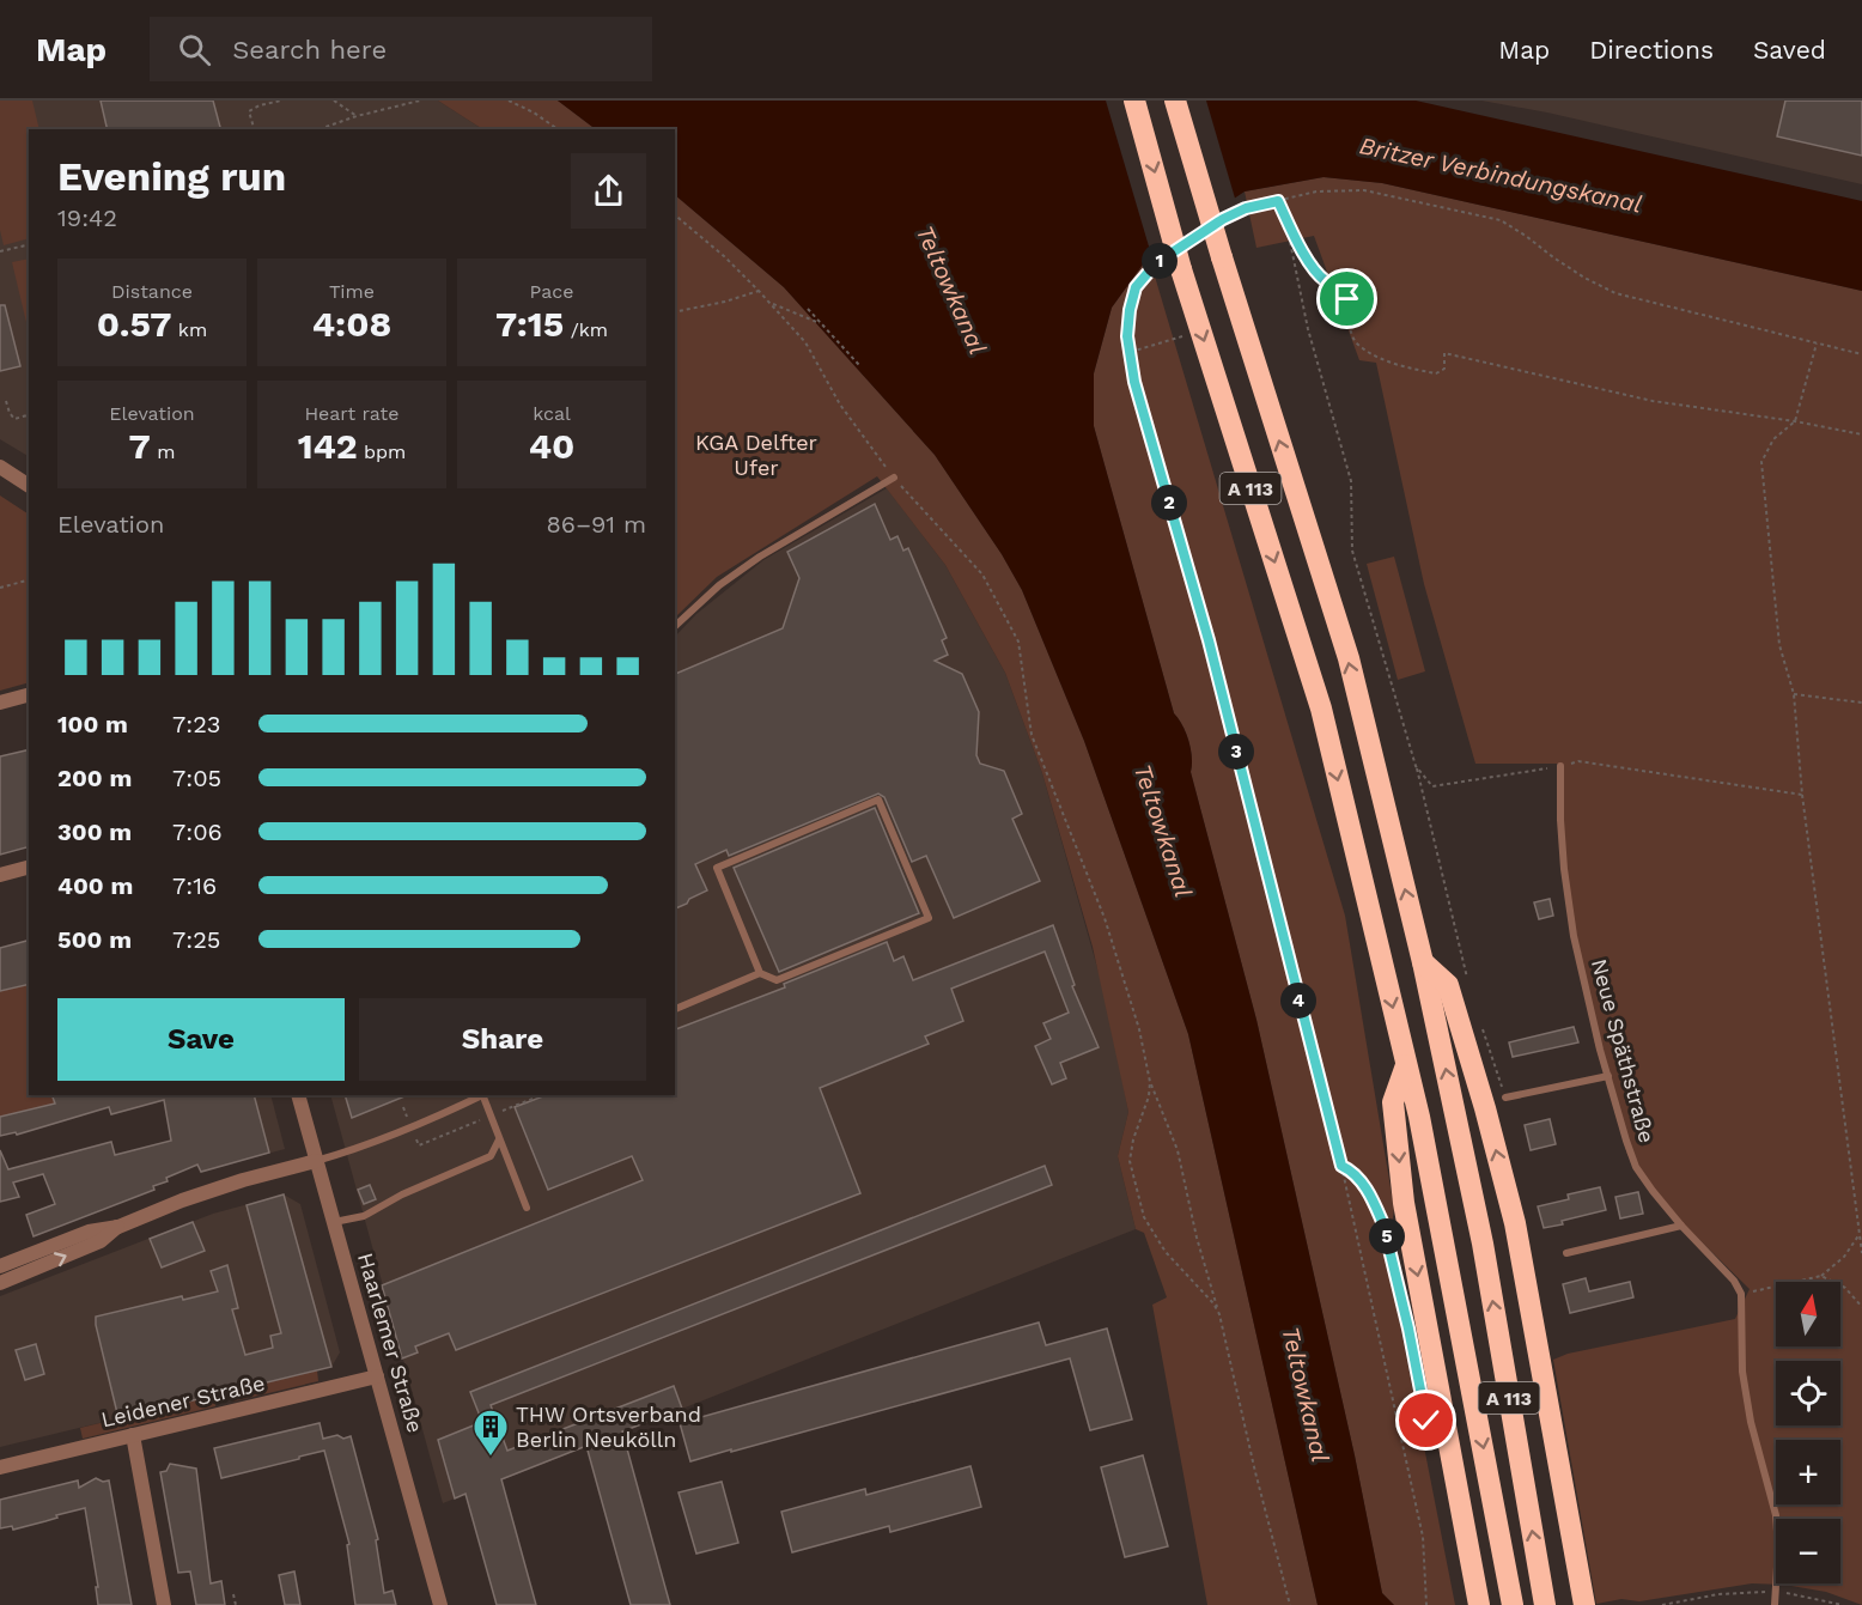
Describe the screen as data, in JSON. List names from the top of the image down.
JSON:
{
  "streets": {
    "highway": ["A 113"],
    "street": ["Haarlemer Straße", "Leidener Straße"],
    "lane": ["Neue Späthstraße"]
  },
  "crossings": [
    ["Haarlemer Straße", "Leidener Straße"]
  ],
  "water": ["Britzer Verbindungskanal", "Teltowkanal"],
  "parks": ["KGA Delfter Ufer"],
  "places": {
    "building": ["THW Ortsverband Berlin Neukölln"]
  },
  "north": "top",
  "page": {
    "header": "Map",
    "search": "Search here",
    "nav": ["Map", "Directions", "Saved"],
    "heading": ["Evening run", "19:42"],
    "pins": [
      "1",
      "2",
      "3",
      "4",
      "5"
    ],
    "stats": [
      ["Distance", "0.57 km"],
      ["Time", "4:08"],
      ["Pace", "7:15 /km"],
      ["Elevation", "7 m"],
      ["Heart rate", "142 bpm"],
      ["kcal", "40"]
    ],
    "chart": ["Elevation", "86–91 m"],
    "list": [
      {
        "name": "100 m",
        "note": "7:23"
      },
      {
        "name": "200 m",
        "note": "7:05"
      },
      {
        "name": "300 m",
        "note": "7:06"
      },
      {
        "name": "400 m",
        "note": "7:16"
      },
      {
        "name": "500 m",
        "note": "7:25"
      }
    ],
    "buttons": ["Save", "Share"],
    "map_buttons": ["+", "−"]
  }
}
